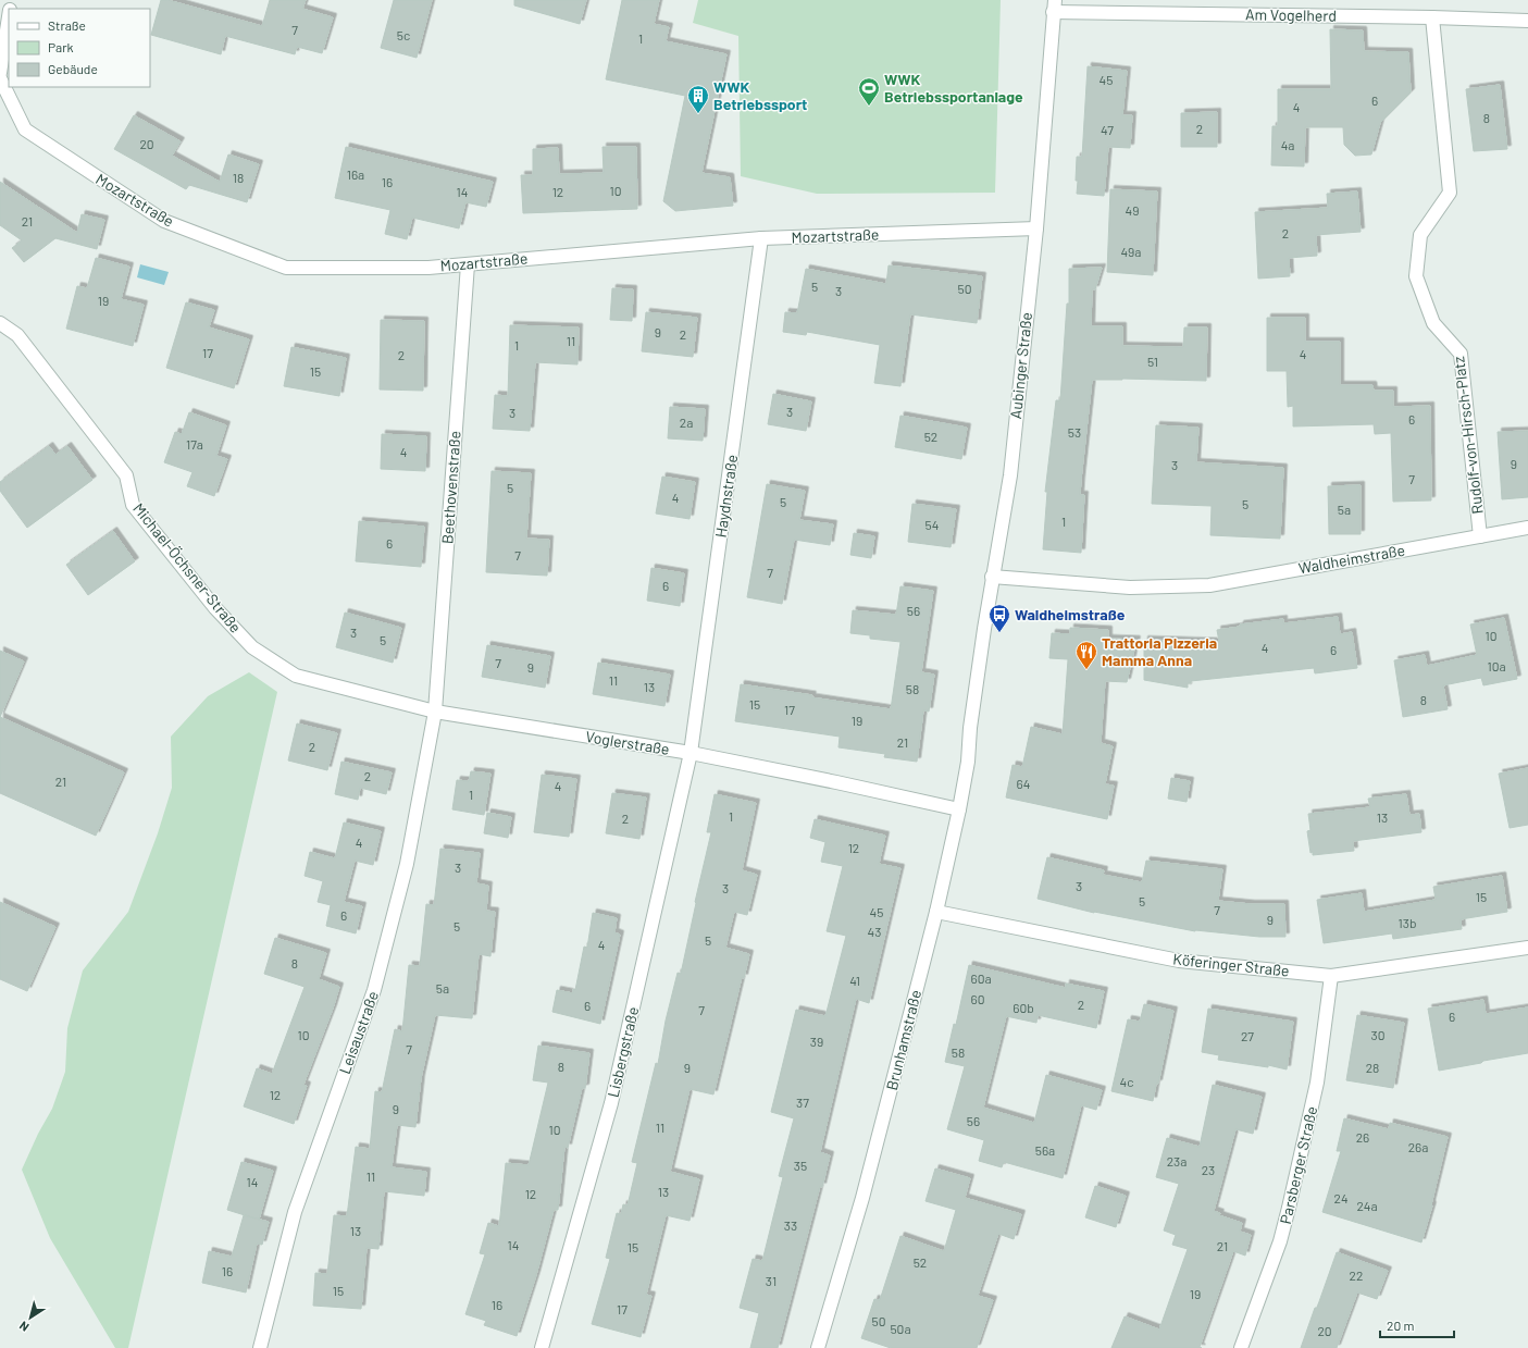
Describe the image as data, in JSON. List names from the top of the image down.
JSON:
{
  "streets": {
    "street": [
      "Am Vogelherd",
      "Mozartstraße",
      "Aubinger Straße",
      "Rudolf-von-Hirsch-Platz",
      "Beethovenstraße",
      "Haydnstraße",
      "Waldheimstraße",
      "Michael-Öchsner-Straße",
      "Voglerstraße",
      "Köferinger Straße",
      "Leisaustraße",
      "Brunhamstraße",
      "Lisbergstraße",
      "Parsberger Straße"
    ]
  },
  "crossings": [
    ["Am Vogelherd", "Aubinger Straße"],
    ["Am Vogelherd", "Rudolf-von-Hirsch-Platz"],
    ["Mozartstraße", "Aubinger Straße"],
    ["Mozartstraße", "Beethovenstraße"],
    ["Mozartstraße", "Haydnstraße"],
    ["Aubinger Straße", "Waldheimstraße"],
    ["Aubinger Straße", "Brunhamstraße"],
    ["Rudolf-von-Hirsch-Platz", "Waldheimstraße"],
    ["Beethovenstraße", "Voglerstraße"],
    ["Beethovenstraße", "Leisaustraße"],
    ["Haydnstraße", "Voglerstraße"],
    ["Haydnstraße", "Lisbergstraße"],
    ["Michael-Öchsner-Straße", "Voglerstraße"],
    ["Voglerstraße", "Leisaustraße"],
    ["Voglerstraße", "Brunhamstraße"],
    ["Voglerstraße", "Lisbergstraße"],
    ["Köferinger Straße", "Brunhamstraße"],
    ["Köferinger Straße", "Parsberger Straße"]
  ],
  "places": {
    "sports": ["WWK Betriebssportanlage"],
    "building": ["WWK Betriebssport"],
    "bus stop": ["Waldheimstraße"],
    "restaurant": ["Trattoria Pizzeria Mamma Anna"]
  },
  "house_numbers": [
    "7",
    "5c",
    "1",
    "45",
    "6",
    "4",
    "8",
    "2",
    "47",
    "20",
    "4a",
    "16a",
    "18",
    "16",
    "10",
    "14",
    "12",
    "49",
    "21",
    "2",
    "49a",
    "5",
    "50",
    "3",
    "19",
    "9",
    "2",
    "11",
    "1",
    "17",
    "4",
    "2",
    "51",
    "15",
    "3",
    "3",
    "6",
    "2a",
    "53",
    "52",
    "17a",
    "4",
    "9",
    "3",
    "7",
    "5",
    "4",
    "5",
    "5",
    "5a",
    "1",
    "54",
    "6",
    "7",
    "7",
    "6",
    "56",
    "3",
    "10",
    "5",
    "4",
    "6",
    "7",
    "10a",
    "9",
    "11",
    "13",
    "58",
    "8",
    "15",
    "17",
    "19",
    "21",
    "2",
    "2",
    "21",
    "64",
    "4",
    "1",
    "1",
    "13",
    "2",
    "4",
    "12",
    "3",
    "3",
    "3",
    "15",
    "5",
    "7",
    "45",
    "6",
    "9",
    "13b",
    "5",
    "43",
    "5",
    "4",
    "8",
    "60a",
    "41",
    "5a",
    "60",
    "2",
    "6",
    "60b",
    "7",
    "6",
    "10",
    "30",
    "27",
    "39",
    "7",
    "58",
    "8",
    "9",
    "28",
    "4c",
    "12",
    "37",
    "9",
    "56",
    "11",
    "10",
    "26",
    "26a",
    "56a",
    "23a",
    "35",
    "23",
    "11",
    "14",
    "13",
    "12",
    "24",
    "24a",
    "33",
    "13",
    "14",
    "21",
    "15",
    "52",
    "16",
    "22",
    "31",
    "15",
    "19",
    "16",
    "17",
    "50",
    "50a",
    "20"
  ],
  "legend": ["Straße", "Park", "Gebäude"],
  "scale_bar": "20 m",
  "north": "bottom left"
}
